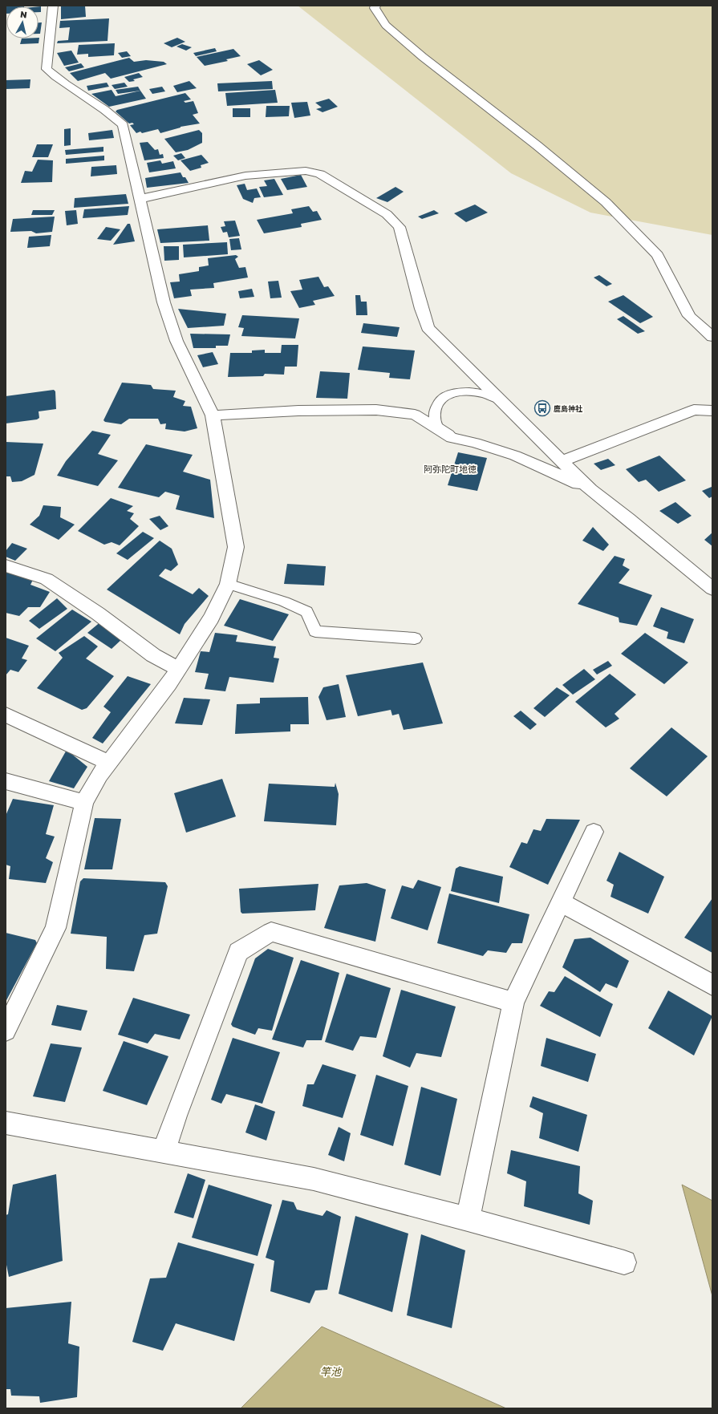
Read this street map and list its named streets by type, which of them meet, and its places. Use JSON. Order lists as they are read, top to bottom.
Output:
{
  "districts": ["阿弥陀町地徳"],
  "water": ["竿池"],
  "places": {
    "bus stop": ["鹿島神社"]
  },
  "north": "top"
}
